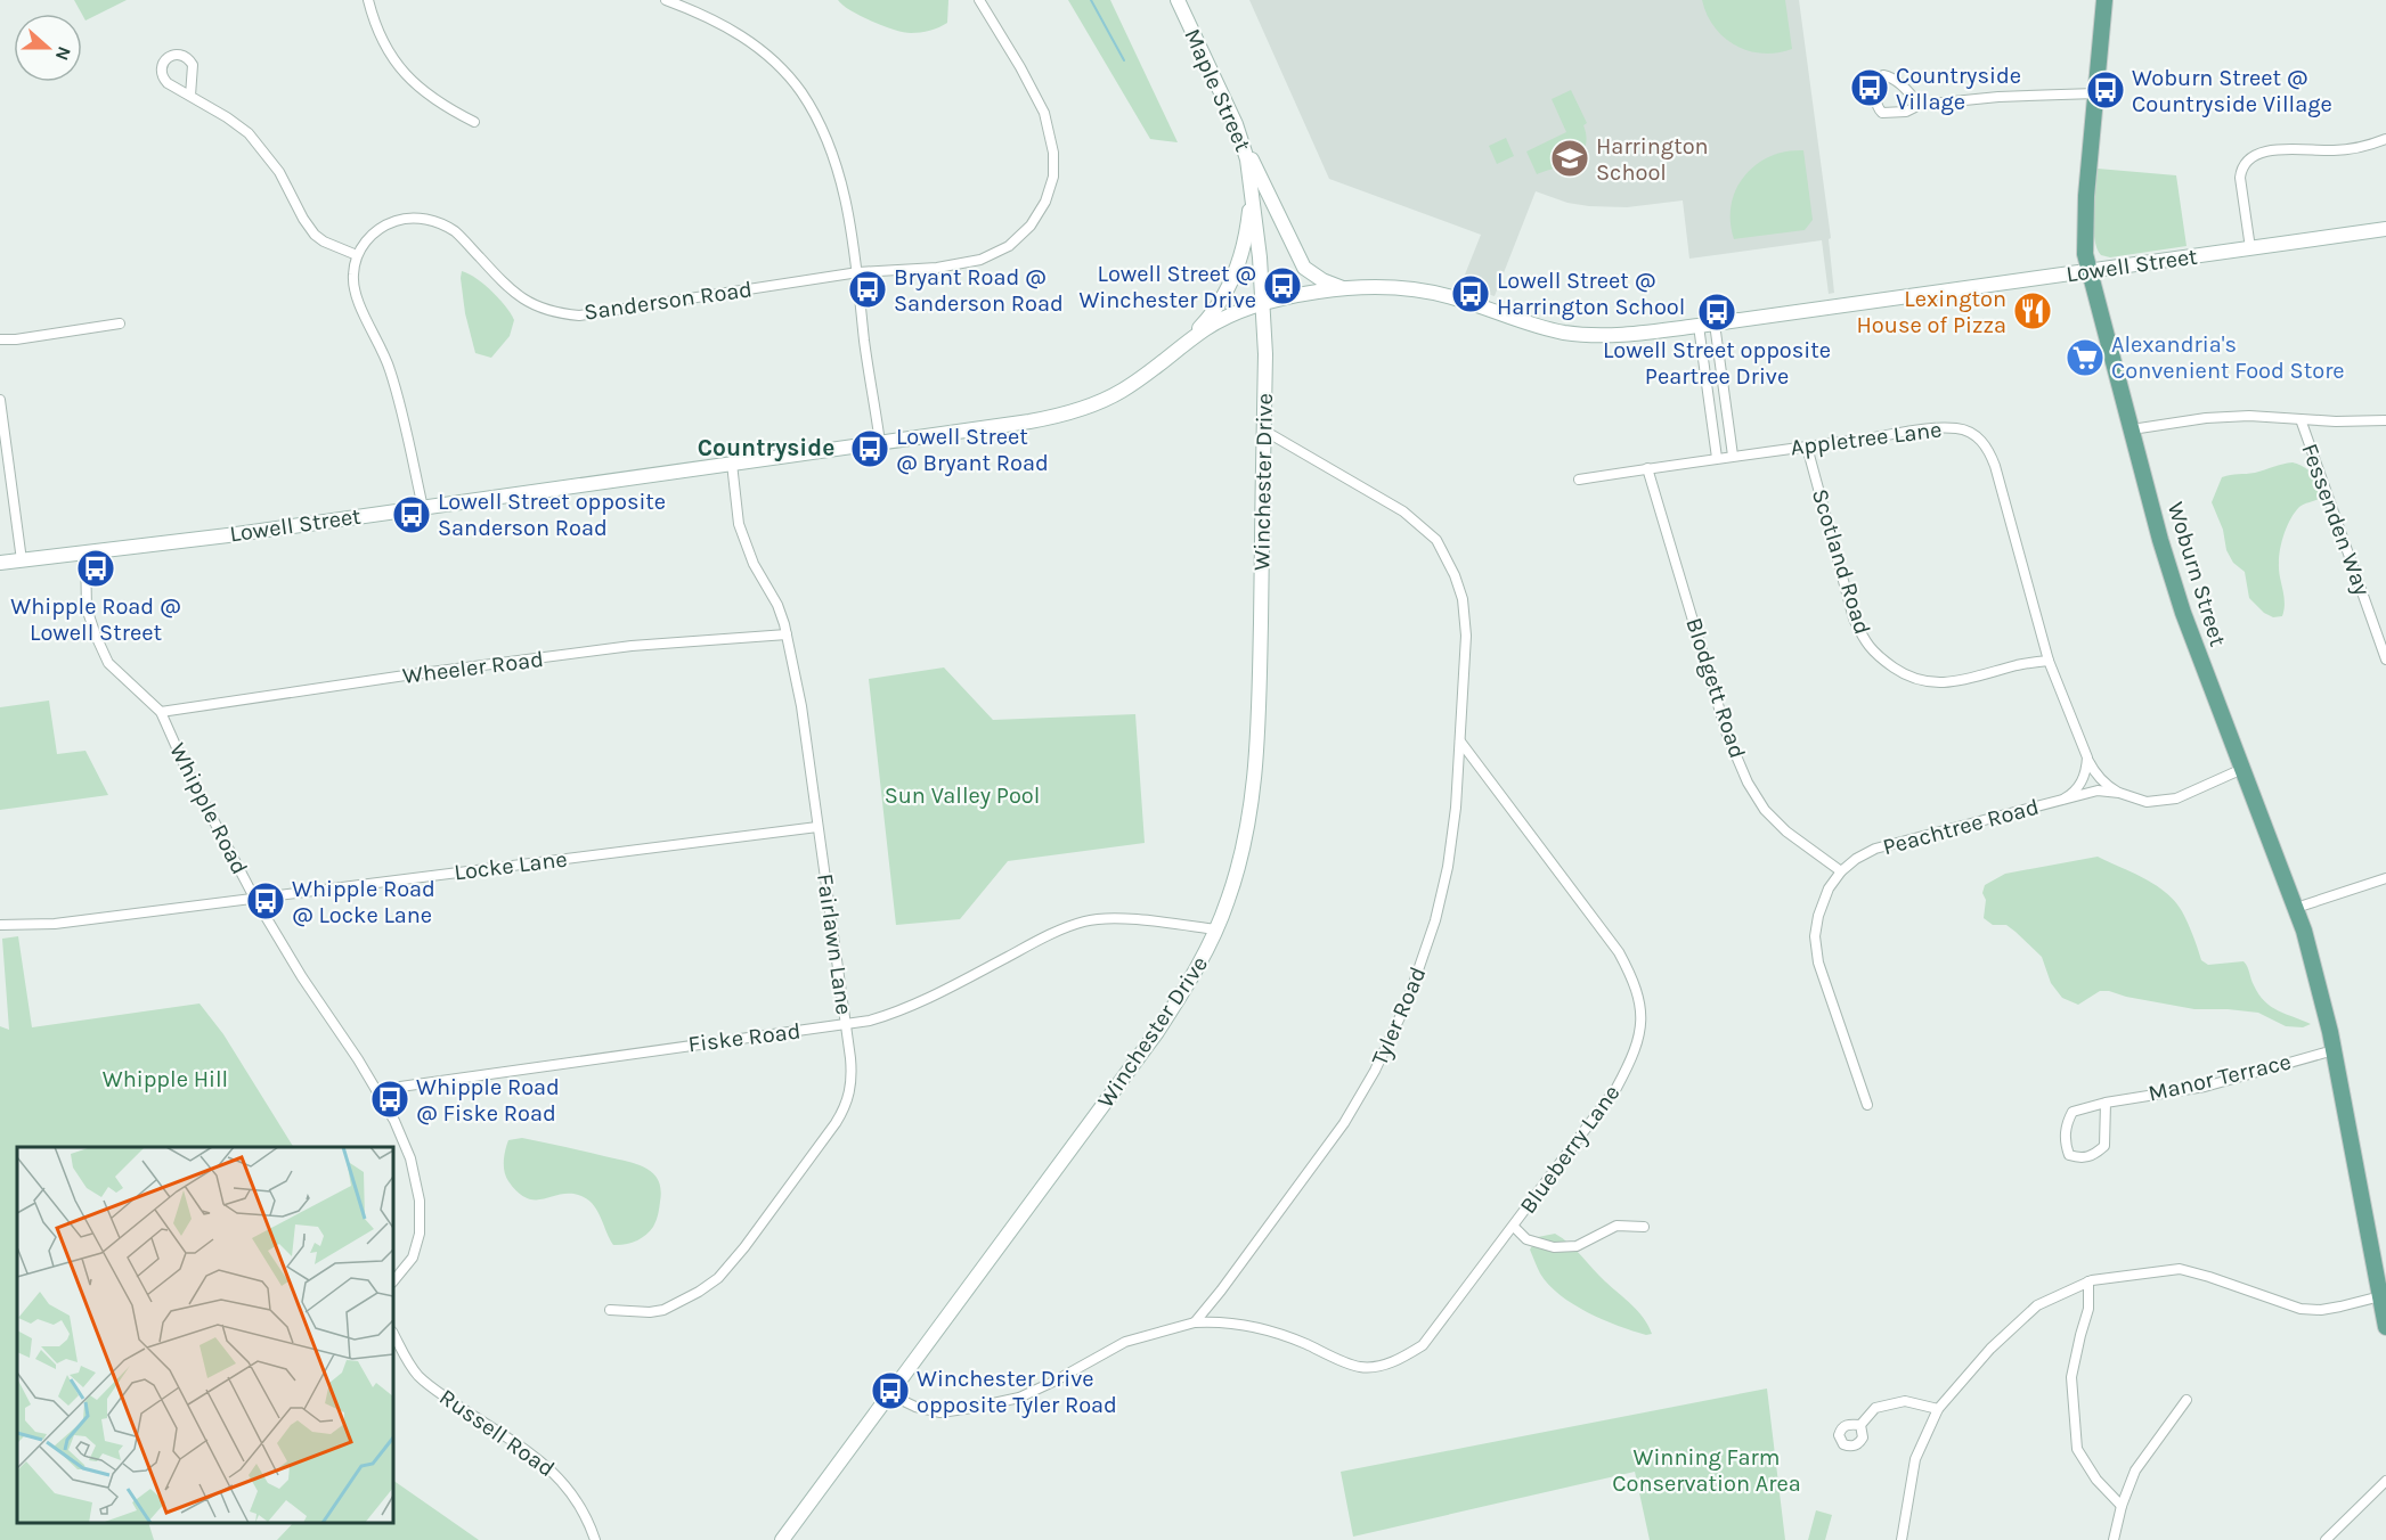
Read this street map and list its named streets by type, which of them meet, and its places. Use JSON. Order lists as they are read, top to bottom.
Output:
{
  "streets": {
    "main road": [
      "Maple Street",
      "Lowell Street",
      "Winchester Drive",
      "Woburn Street"
    ],
    "street": [
      "Sanderson Road",
      "Appletree Lane",
      "Fessenden Way",
      "Scotland Road",
      "Wheeler Road",
      "Blodgett Road",
      "Whipple Road",
      "Peachtree Road",
      "Locke Lane",
      "Fairlawn Lane",
      "Tyler Road",
      "Fiske Road",
      "Manor Terrace",
      "Blueberry Lane",
      "Russell Road"
    ]
  },
  "crossings": [
    ["Maple Street", "Lowell Street"],
    ["Maple Street", "Winchester Drive"],
    ["Lowell Street", "Winchester Drive"],
    ["Lowell Street", "Woburn Street"],
    ["Lowell Street", "Whipple Road"],
    ["Lowell Street", "Fairlawn Lane"],
    ["Appletree Lane", "Scotland Road"],
    ["Appletree Lane", "Blodgett Road"],
    ["Appletree Lane", "Peachtree Road"],
    ["Winchester Drive", "Tyler Road"],
    ["Winchester Drive", "Fiske Road"],
    ["Woburn Street", "Peachtree Road"],
    ["Woburn Street", "Manor Terrace"],
    ["Wheeler Road", "Whipple Road"],
    ["Wheeler Road", "Fairlawn Lane"],
    ["Blodgett Road", "Peachtree Road"],
    ["Whipple Road", "Locke Lane"],
    ["Whipple Road", "Fiske Road"],
    ["Locke Lane", "Fairlawn Lane"],
    ["Fairlawn Lane", "Fiske Road"],
    ["Tyler Road", "Blueberry Lane"]
  ],
  "districts": ["Countryside"],
  "parks": ["Sun Valley Pool", "Whipple Hill", "Winning Farm Conservation Area"],
  "places": {
    "bus stop": [
      "Countryside Village",
      "Woburn Street @ Countryside Village",
      "Lowell Street @ Winchester Drive",
      "Bryant Road @ Sanderson Road",
      "Lowell Street @ Harrington School",
      "Lowell Street opposite Peartree Drive",
      "Lowell Street @ Bryant Road",
      "Lowell Street opposite Sanderson Road",
      "Whipple Road @ Lowell Street",
      "Whipple Road @ Locke Lane",
      "Whipple Road @ Fiske Road",
      "Winchester Drive opposite Tyler Road"
    ],
    "school or university": ["Harrington School"],
    "restaurant": ["Lexington House of Pizza"],
    "supermarket": ["Alexandria's Convenient Food Store"]
  },
  "north": "right"
}
